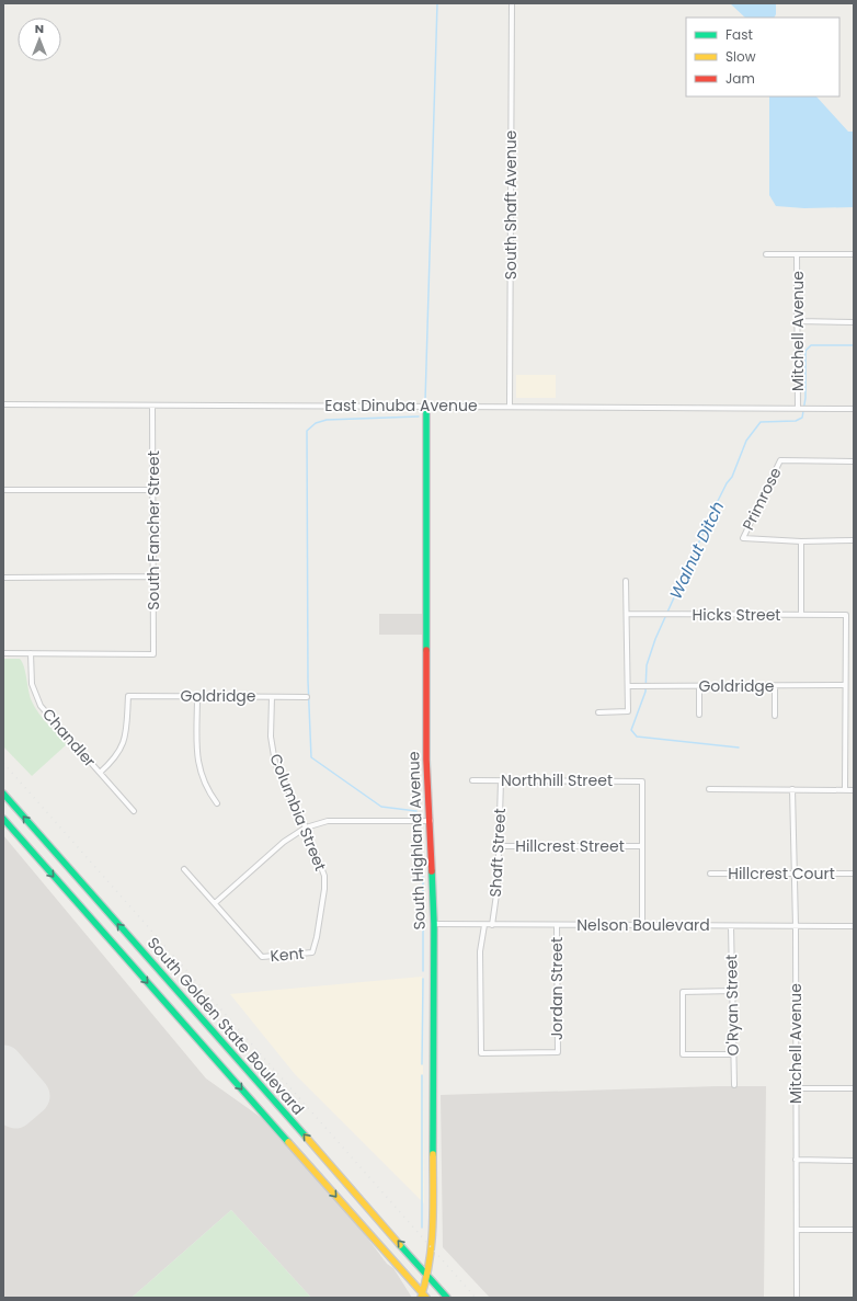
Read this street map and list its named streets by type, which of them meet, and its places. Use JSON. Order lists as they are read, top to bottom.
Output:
{
  "streets": {
    "main road": ["South Highland Avenue", "South Golden State Boulevard"],
    "street": [
      "South Shaft Avenue",
      "Mitchell Avenue",
      "East Dinuba Avenue",
      "Primrose",
      "South Fancher Street",
      "Hicks Street",
      "Goldridge",
      "Chandler",
      "Northhill Street",
      "Columbia Street",
      "Hillcrest Street",
      "Shaft Street",
      "Hillcrest Court",
      "Nelson Boulevard",
      "Kent",
      "Jordan Street",
      "O'Ryan Street"
    ]
  },
  "crossings": [
    ["South Shaft Avenue", "East Dinuba Avenue"],
    ["Mitchell Avenue", "East Dinuba Avenue"],
    ["Mitchell Avenue", "Hillcrest Court"],
    ["Mitchell Avenue", "Nelson Boulevard"],
    ["East Dinuba Avenue", "South Fancher Street"],
    ["East Dinuba Avenue", "South Highland Avenue"],
    ["South Fancher Street", "Chandler"],
    ["Goldridge", "Chandler"],
    ["Goldridge", "Columbia Street"],
    ["Northhill Street", "Hillcrest Street"],
    ["Northhill Street", "Shaft Street"],
    ["Columbia Street", "Kent"],
    ["South Highland Avenue", "Nelson Boulevard"],
    ["South Highland Avenue", "South Golden State Boulevard"],
    ["Hillcrest Street", "Shaft Street"],
    ["Shaft Street", "Nelson Boulevard"],
    ["Nelson Boulevard", "Jordan Street"],
    ["Nelson Boulevard", "O'Ryan Street"]
  ],
  "water": ["Walnut Ditch"],
  "legend": ["Fast", "Slow", "Jam"],
  "north": "top"
}
